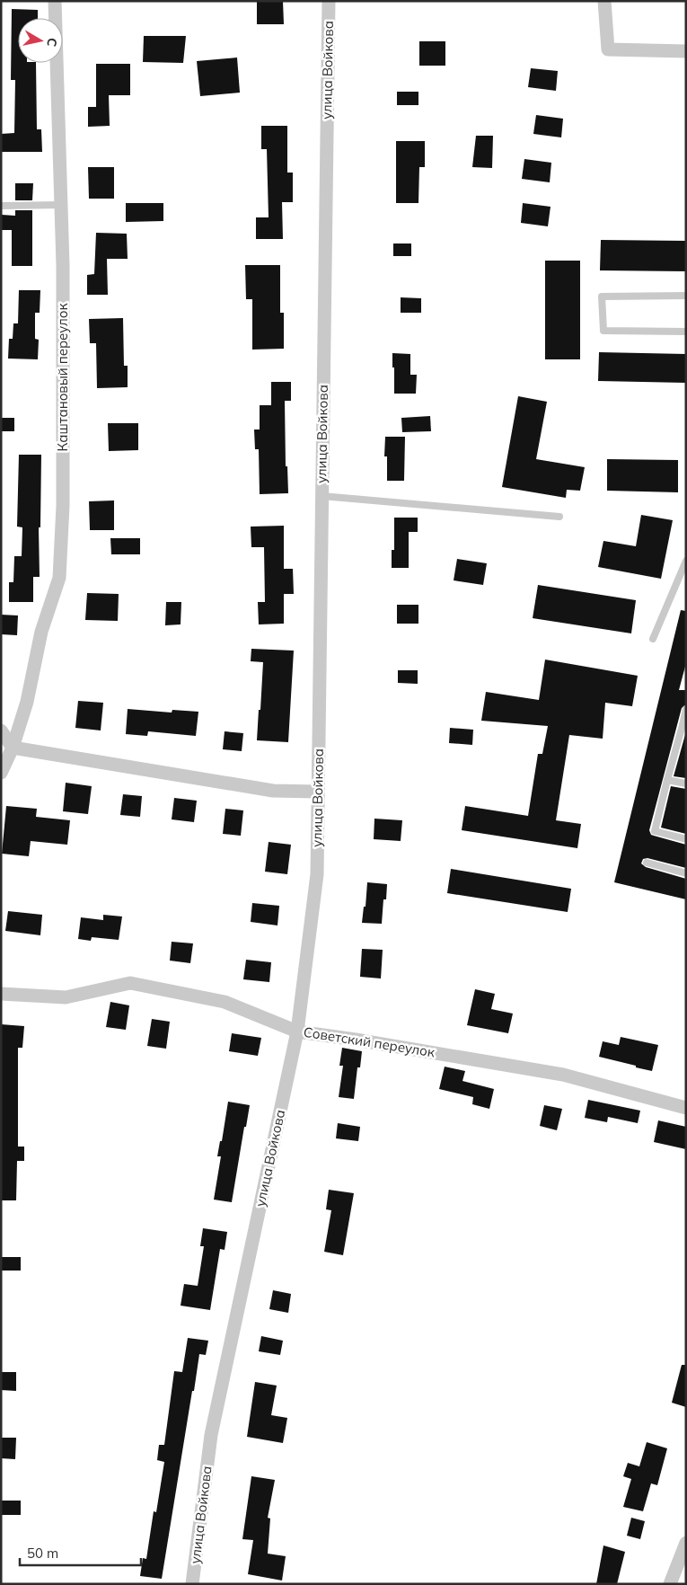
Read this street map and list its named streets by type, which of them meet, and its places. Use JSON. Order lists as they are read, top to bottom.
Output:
{
  "streets": {
    "street": ["улица Войкова", "Каштановый переулок", "Советский переулок"]
  },
  "crossings": [
    ["улица Войкова", "Советский переулок"]
  ],
  "scale_bar": "50 m",
  "north": "right"
}
